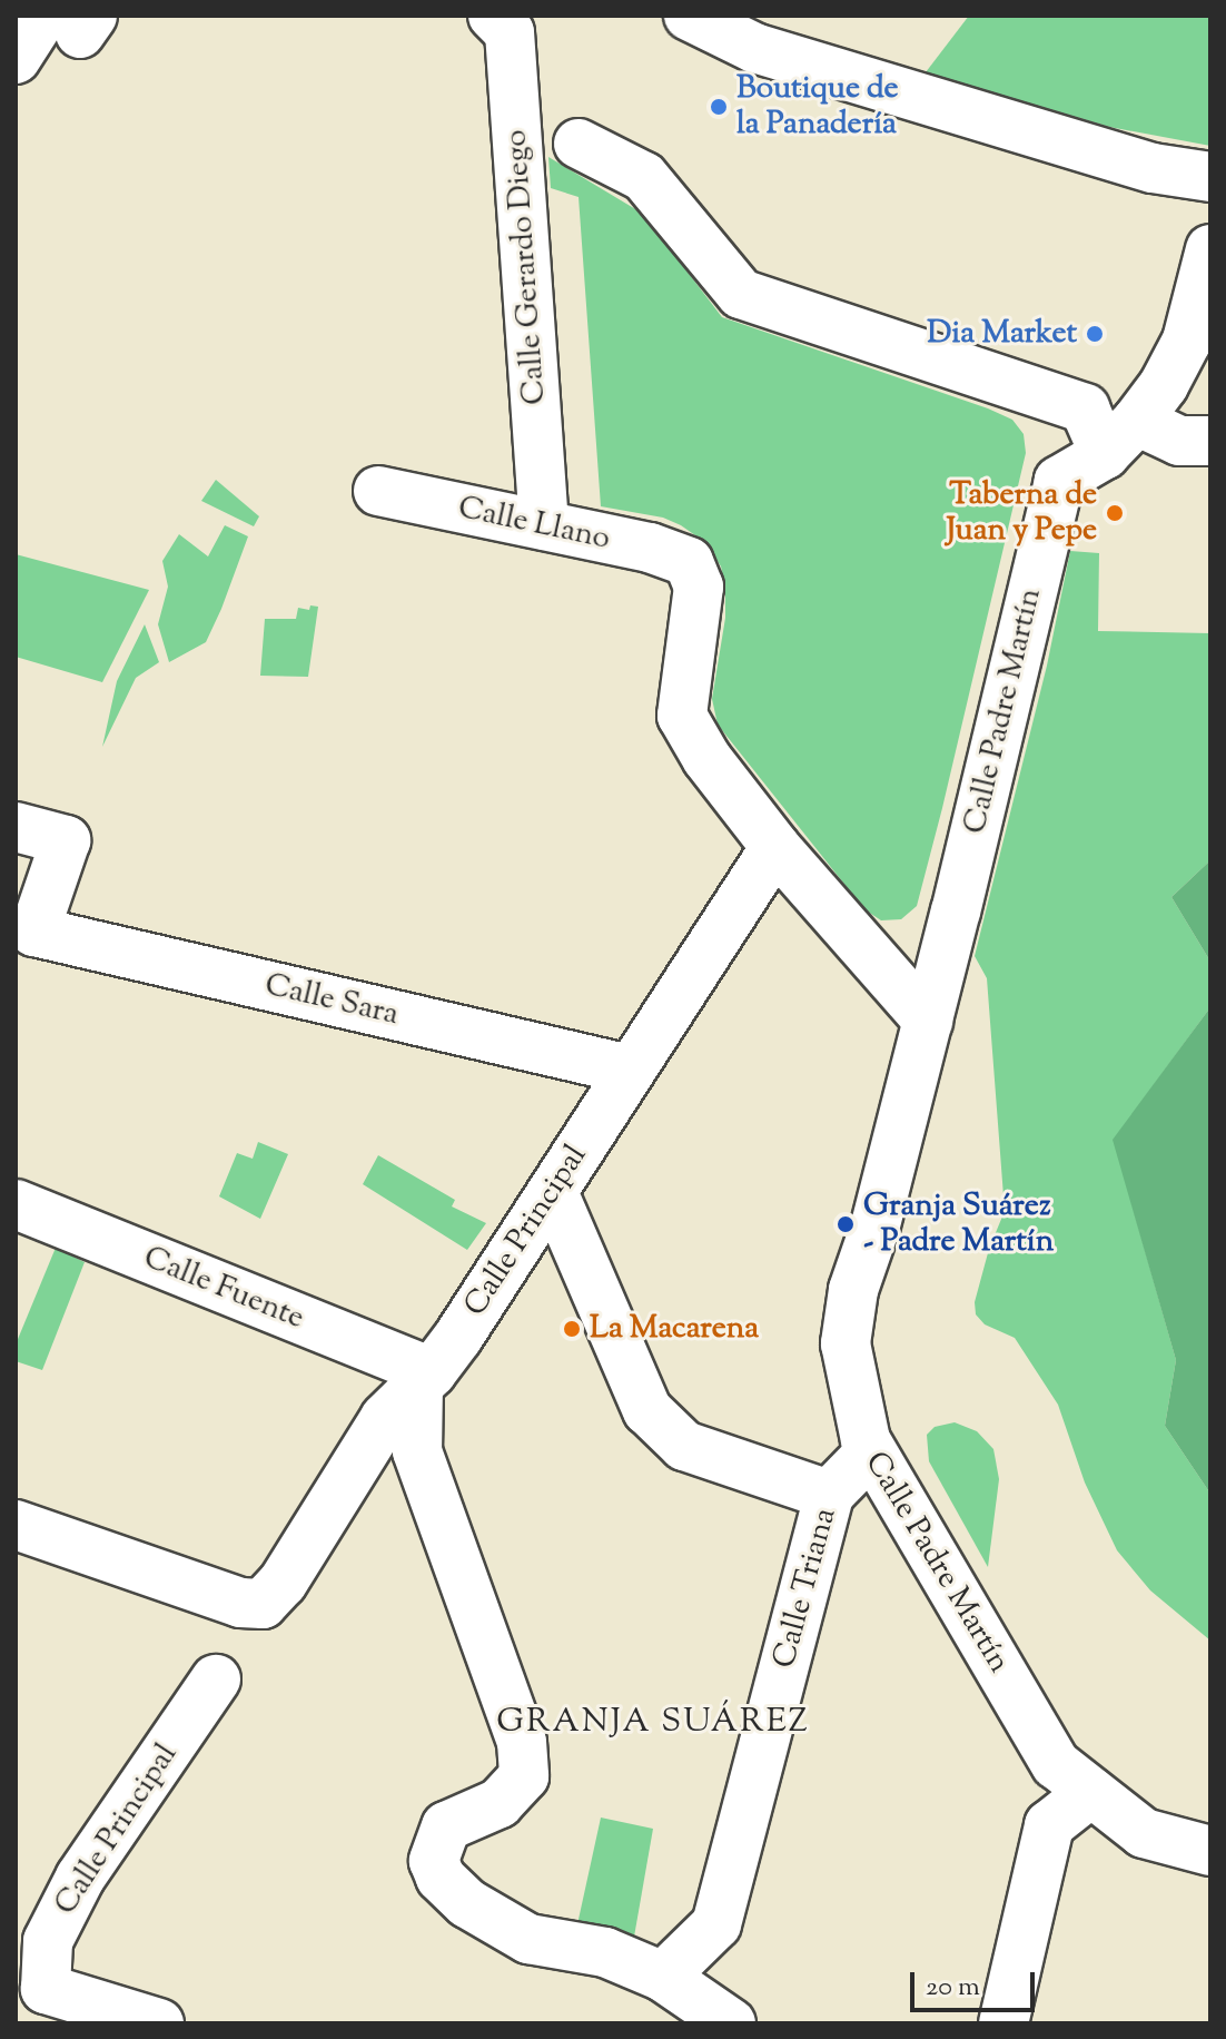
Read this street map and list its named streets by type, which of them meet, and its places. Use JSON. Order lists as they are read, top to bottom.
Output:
{
  "streets": {
    "street": [
      "Calle Gerardo Diego",
      "Calle Llano",
      "Calle Padre Martín",
      "Calle Sara",
      "Calle Principal",
      "Calle Fuente",
      "Calle Triana"
    ]
  },
  "crossings": [
    ["Calle Gerardo Diego", "Calle Llano"],
    ["Calle Llano", "Calle Principal"],
    ["Calle Padre Martín", "Calle Triana"],
    ["Calle Sara", "Calle Principal"],
    ["Calle Principal", "Calle Fuente"]
  ],
  "districts": ["GRANJA SUÁREZ"],
  "places": [
    "Boutique de la Panadería",
    "Dia Market",
    "Taberna de Juan y Pepe",
    "Granja Suárez - Padre Martín",
    "La Macarena"
  ],
  "scale_bar": "20 m"
}
